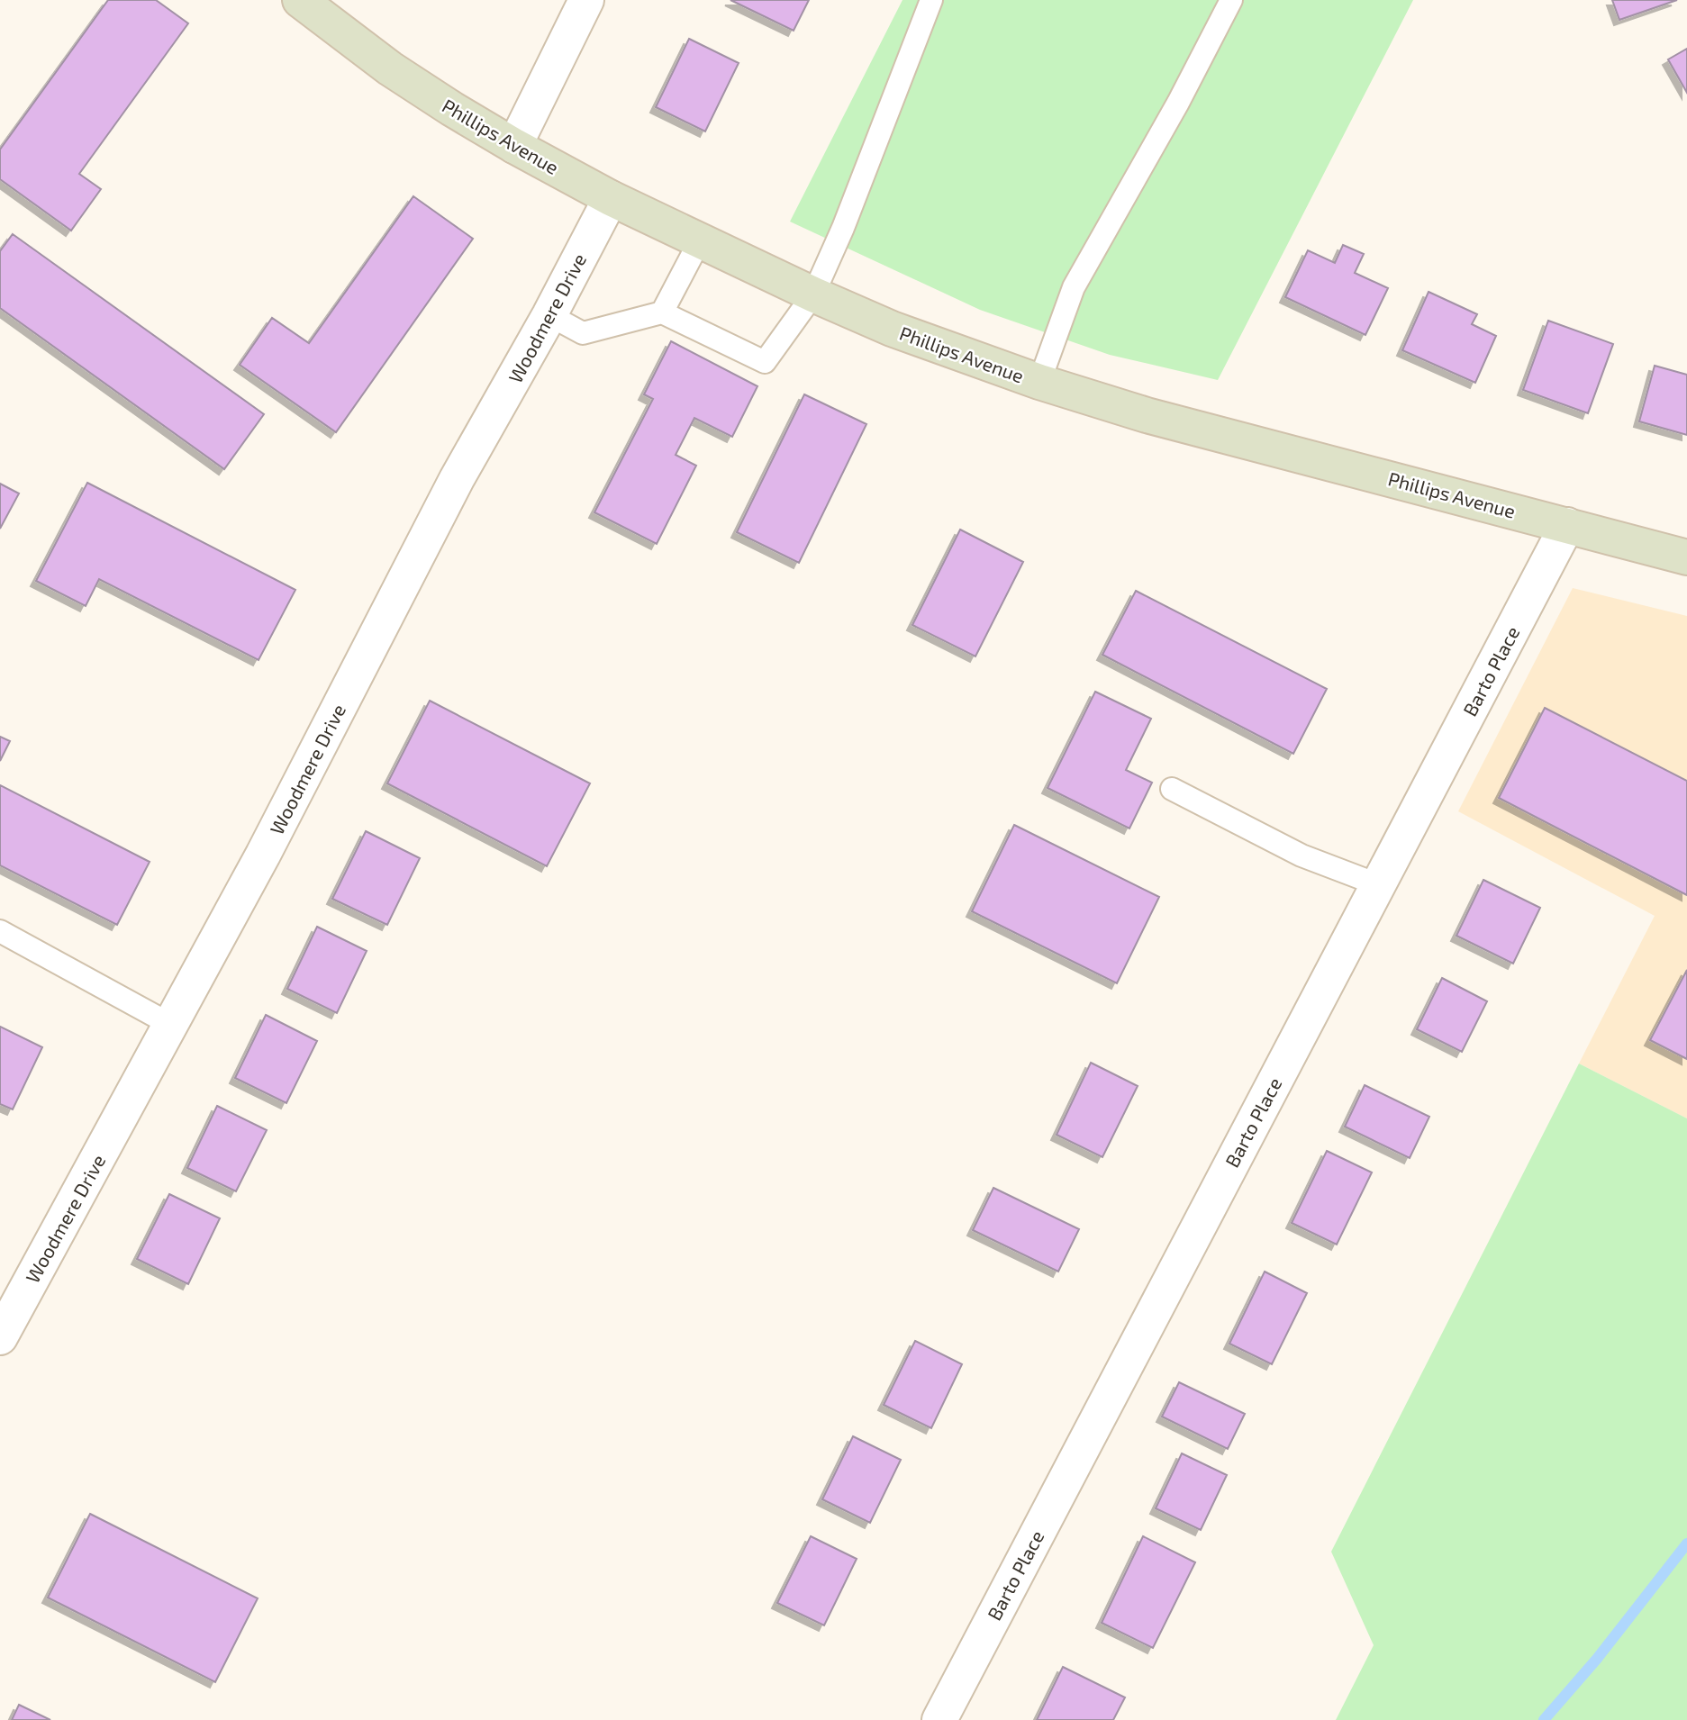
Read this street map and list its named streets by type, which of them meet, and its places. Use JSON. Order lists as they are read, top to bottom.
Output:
{
  "streets": {
    "street": ["Phillips Avenue", "Woodmere Drive", "Barto Place"]
  },
  "crossings": [
    ["Phillips Avenue", "Woodmere Drive"],
    ["Phillips Avenue", "Barto Place"]
  ]
}
